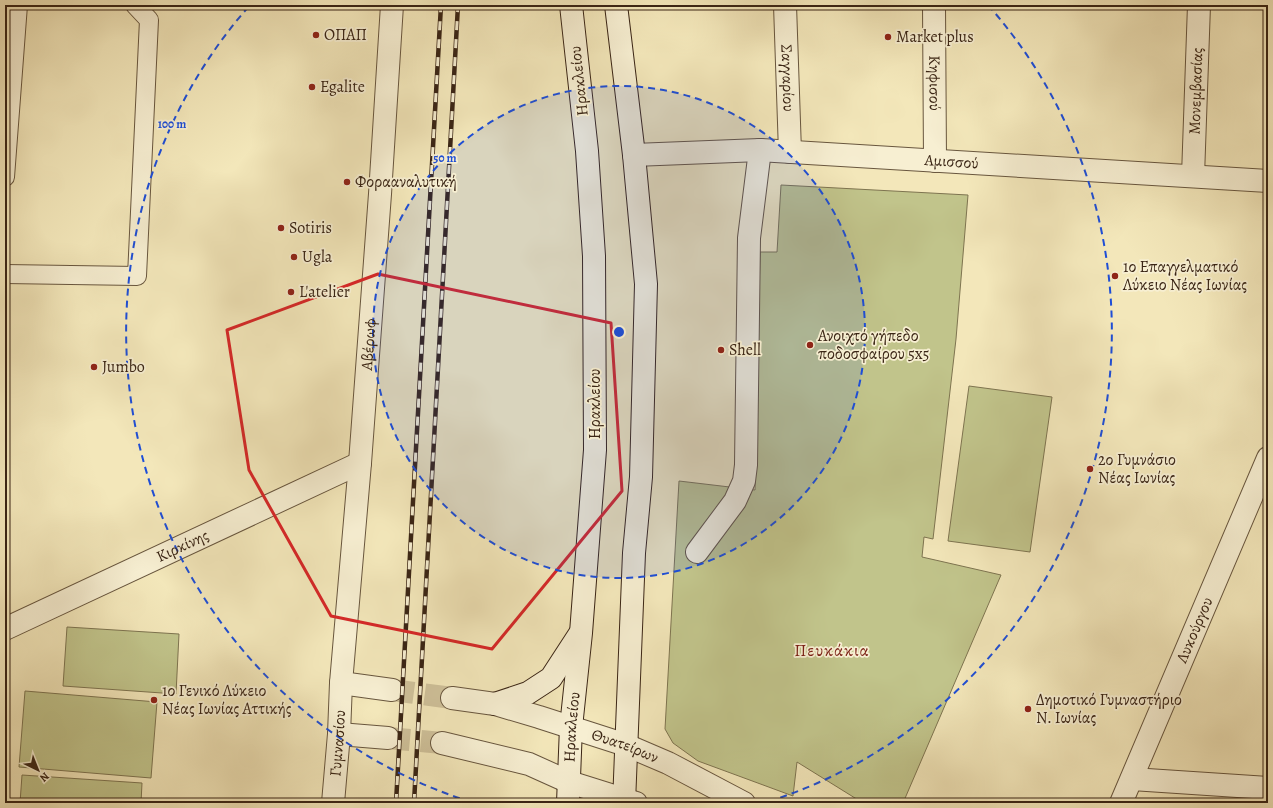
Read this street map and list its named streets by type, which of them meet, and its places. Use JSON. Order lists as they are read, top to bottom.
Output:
{
  "streets": {
    "street": [
      "Σαγγαρίου",
      "Ηρακλείου",
      "Κηφισού",
      "Μονεμβασίας",
      "Αμισσού",
      "Αβέρωφ",
      "Κιρκίνης",
      "Λυκούργου",
      "Γυμνασίου",
      "Θυατείρων"
    ]
  },
  "crossings": [
    ["Σαγγαρίου", "Αμισσού"],
    ["Ηρακλείου", "Θυατείρων"],
    ["Κηφισού", "Αμισσού"],
    ["Μονεμβασίας", "Αμισσού"],
    ["Αβέρωφ", "Κιρκίνης"],
    ["Αβέρωφ", "Γυμνασίου"]
  ],
  "districts": ["Πευκάκια"],
  "places": [
    "ΟΠΑΠ",
    "Market plus",
    "Egalite",
    "Φορααναλυτική",
    "Sotiris",
    "Ugla",
    "1ο Επαγγελματικό Λύκειο Νέας Ιωνίας",
    "L'atelier",
    "Ανοιχτό γήπεδο ποδοσφαίρου 5x5",
    "Shell",
    "Jumbo",
    "2ο Γυμνάσιο Νέας Ιωνίας",
    "1ο Γενικό Λύκειο Νέας Ιωνίας Αττικής",
    "Δημοτικό Γυμναστήριο Ν. Ιωνίας"
  ],
  "north": "bottom right",
  "rings": ["100 m", "50 m"]
}
